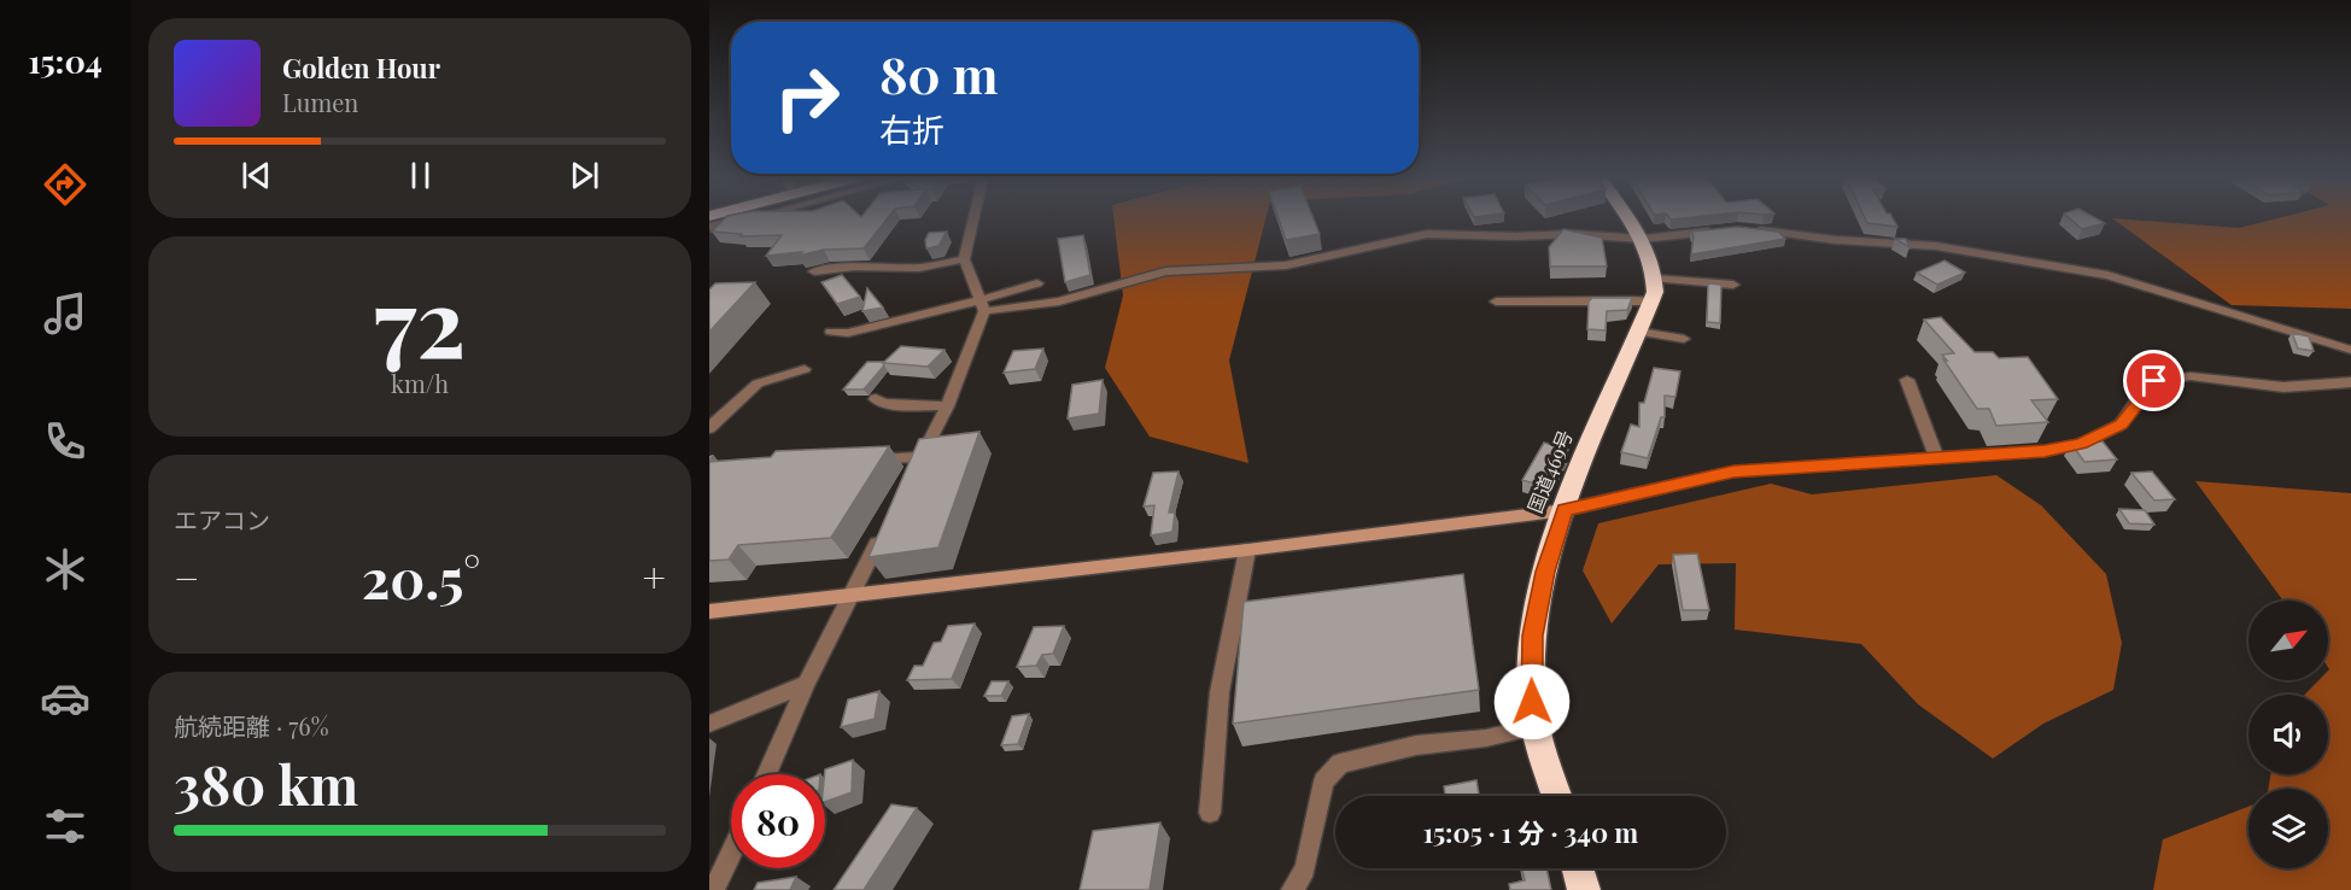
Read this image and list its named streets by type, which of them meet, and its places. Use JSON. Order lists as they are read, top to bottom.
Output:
{
  "streets": {
    "highway": ["国道469号"]
  },
  "north": "top right",
  "page": {
    "tabs": "15:04",
    "turn": ["80 m", "右折"],
    "song": ["Golden Hour", "Lumen"],
    "tile": [
      ["72", "km/h"],
      "エアコン",
      ["航続距離 · 76%", "380 km"]
    ],
    "heat": ["−", "20.5°", "+"],
    "limit": "80",
    "trip": "15:05 · 1 分 · 340 m"
  }
}
